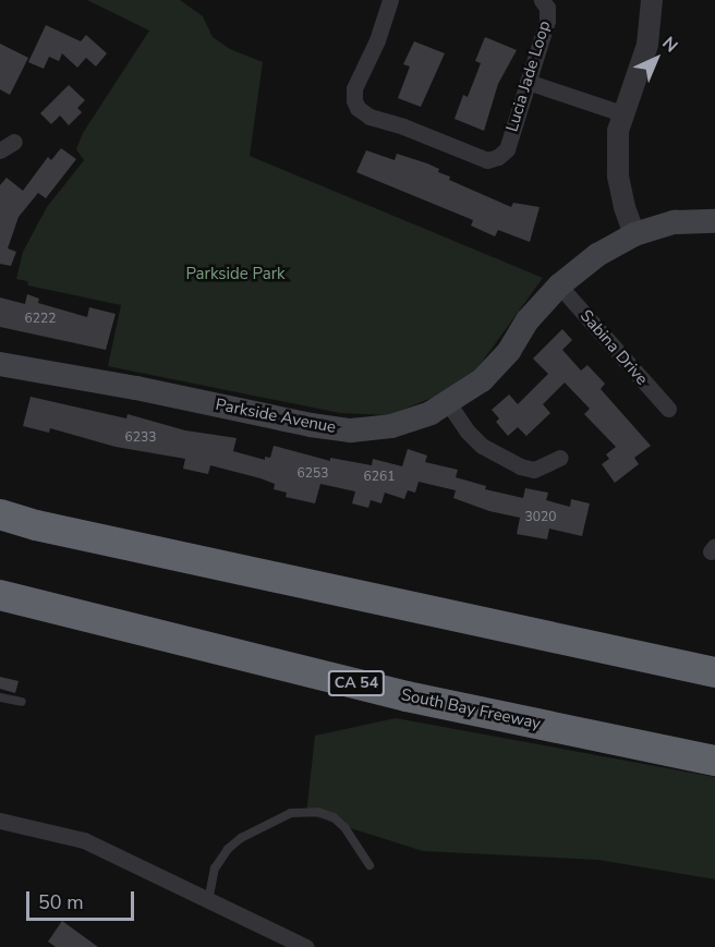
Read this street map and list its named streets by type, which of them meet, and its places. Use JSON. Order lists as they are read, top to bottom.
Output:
{
  "streets": {
    "highway": ["CA 54", "South Bay Freeway"],
    "main road": ["Parkside Avenue"],
    "street": ["Lucia Jade Loop", "Sabina Drive"]
  },
  "crossings": [
    ["Sabina Drive", "Parkside Avenue"]
  ],
  "parks": ["Parkside Park"],
  "house_numbers": [
    "6222",
    "6233",
    "6253",
    "6261",
    "3020"
  ],
  "scale_bar": "50 m",
  "north": "top right"
}
